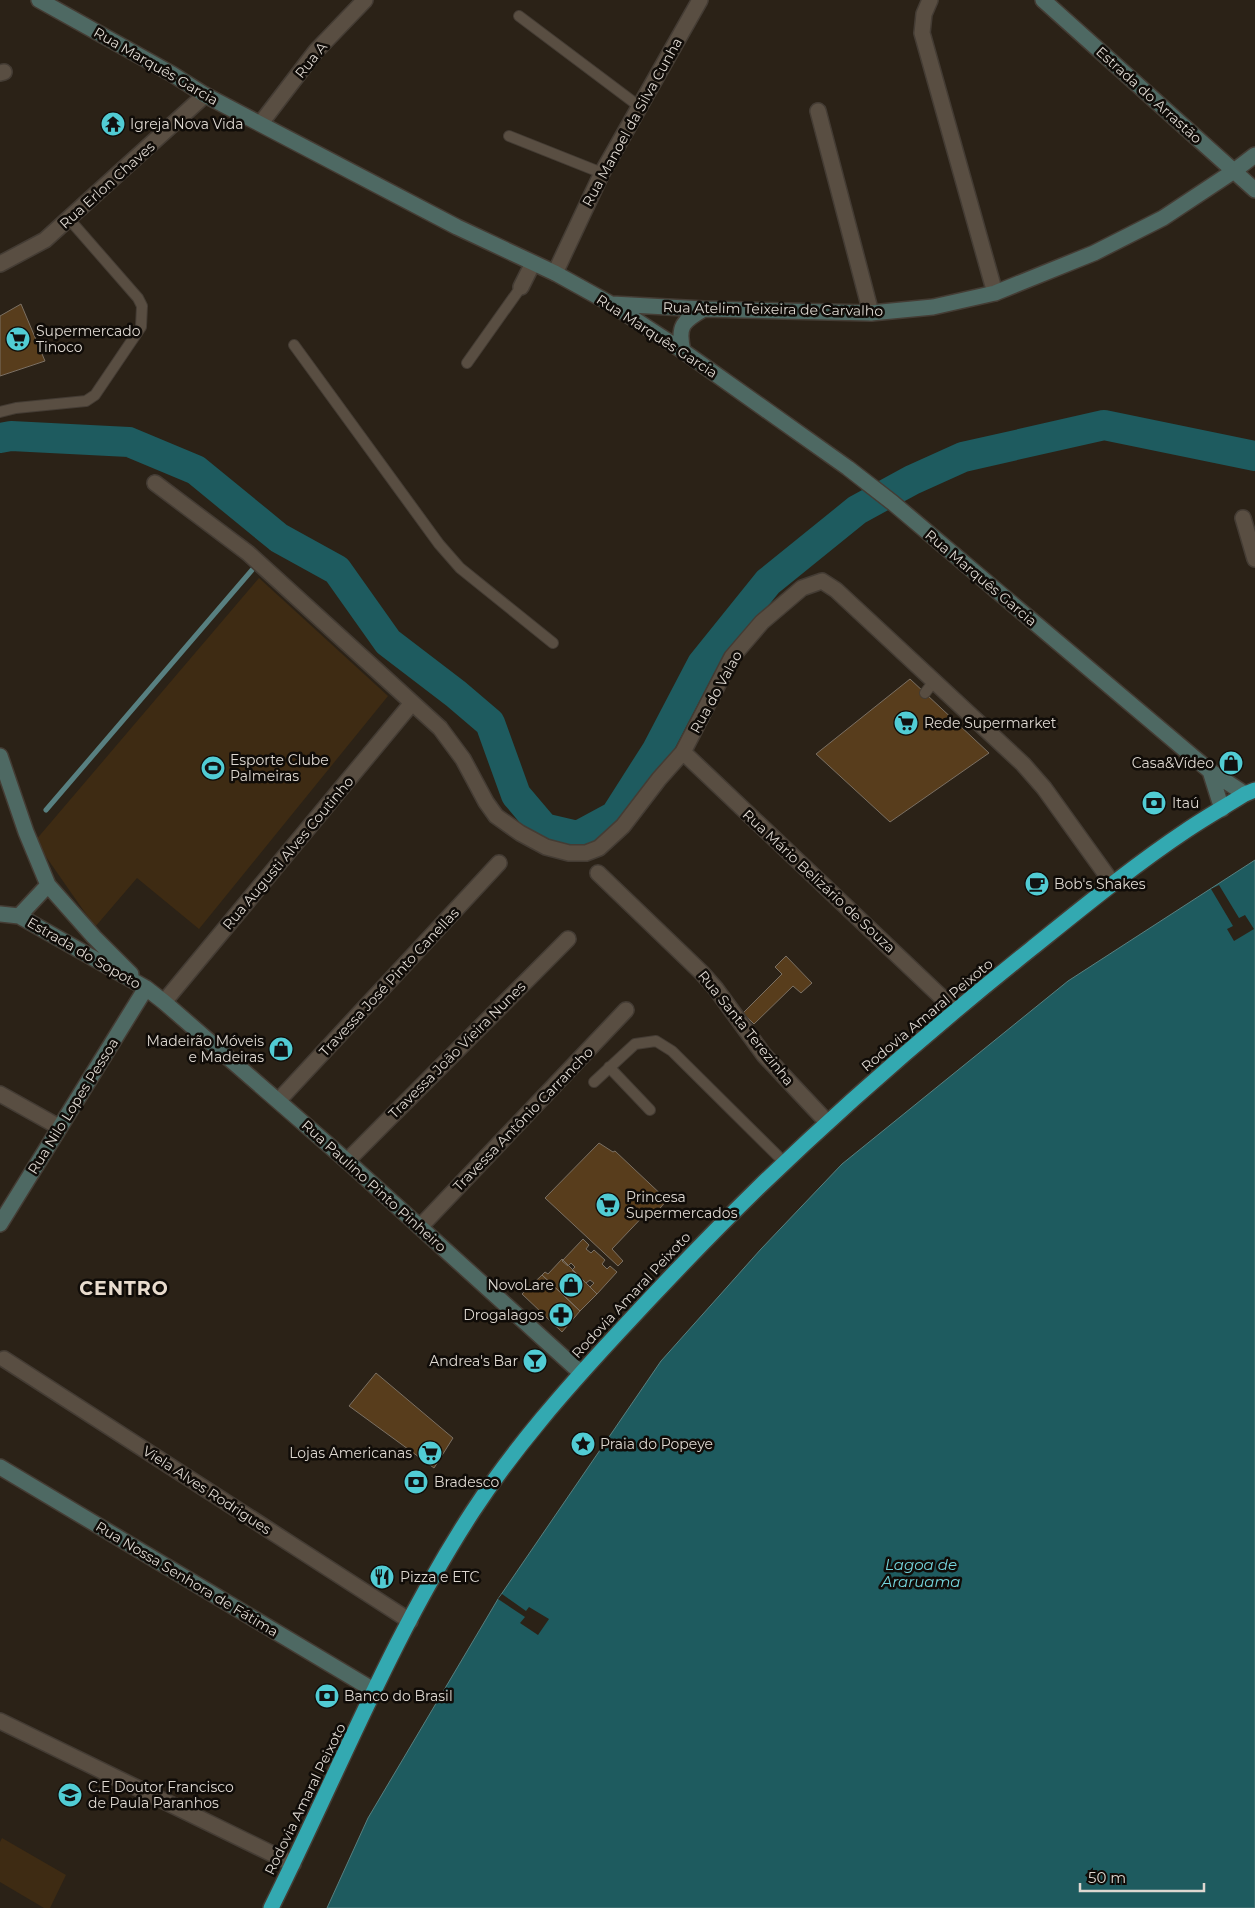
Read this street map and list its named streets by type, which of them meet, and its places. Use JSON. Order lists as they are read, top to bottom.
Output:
{
  "streets": {
    "highway": ["Rodovia Amaral Peixoto"],
    "street": [
      "Rua A",
      "Rua Marquês Garcia",
      "Estrada do Arrastão",
      "Rua Manoel da Silva Cunha",
      "Rua Erlon Chaves",
      "Rua Atelim Teixeira de Carvalho",
      "Rua do Valao",
      "Rua Augusti Alves Coutinho",
      "Rua Mário Belizário de Souza",
      "Estrada do Sopoto",
      "Travessa José Pinto Canellas",
      "Rua Santa Terezinha",
      "Travessa João Vieira Nunes",
      "Rua Nilo Lopes Pessoa",
      "Travessa Antônio Carrancho",
      "Rua Paulino Pinto Pinheiro",
      "Viela Alves Rodrigues",
      "Rua Nossa Senhora de Fátima"
    ]
  },
  "crossings": [
    ["Rua A", "Rua Marquês Garcia"],
    ["Rua Marquês Garcia", "Rua Manoel da Silva Cunha"],
    ["Rua Marquês Garcia", "Rua Erlon Chaves"],
    ["Rua Marquês Garcia", "Rua Atelim Teixeira de Carvalho"],
    ["Rua Marquês Garcia", "Rodovia Amaral Peixoto"],
    ["Estrada do Arrastão", "Rua Atelim Teixeira de Carvalho"],
    ["Rua do Valao", "Rua Augusti Alves Coutinho"],
    ["Rua do Valao", "Rua Mário Belizário de Souza"],
    ["Rua Augusti Alves Coutinho", "Estrada do Sopoto"],
    ["Rua Augusti Alves Coutinho", "Rua Paulino Pinto Pinheiro"],
    ["Rua Mário Belizário de Souza", "Rodovia Amaral Peixoto"],
    ["Estrada do Sopoto", "Rua Nilo Lopes Pessoa"],
    ["Estrada do Sopoto", "Rua Paulino Pinto Pinheiro"],
    ["Travessa José Pinto Canellas", "Rua Paulino Pinto Pinheiro"],
    ["Rodovia Amaral Peixoto", "Rua Santa Terezinha"],
    ["Rodovia Amaral Peixoto", "Rua Paulino Pinto Pinheiro"],
    ["Rodovia Amaral Peixoto", "Viela Alves Rodrigues"],
    ["Rodovia Amaral Peixoto", "Rua Nossa Senhora de Fátima"],
    ["Travessa João Vieira Nunes", "Rua Paulino Pinto Pinheiro"],
    ["Travessa Antônio Carrancho", "Rua Paulino Pinto Pinheiro"]
  ],
  "districts": ["CENTRO"],
  "water": ["Lagoa de Araruama"],
  "places": {
    "temple": ["Igreja Nova Vida"],
    "supermarket": [
      "Supermercado Tinoco",
      "Rede Supermarket",
      "Princesa Supermercados",
      "Lojas Americanas"
    ],
    "shop": ["Casa&Vídeo", "Madeirão Móveis e Madeiras", "NovoLare"],
    "sports": ["Esporte Clube Palmeiras"],
    "bank": ["Itaú", "Bradesco", "Banco do Brasil"],
    "cafe": ["Bob's Shakes"],
    "pharmacy": ["Drogalagos"],
    "bar": ["Andrea's Bar"],
    "place": ["Praia do Popeye"],
    "restaurant": ["Pizza e ETC"],
    "school or university": ["C.E Doutor Francisco de Paula Paranhos"]
  },
  "scale_bar": "50 m"
}
